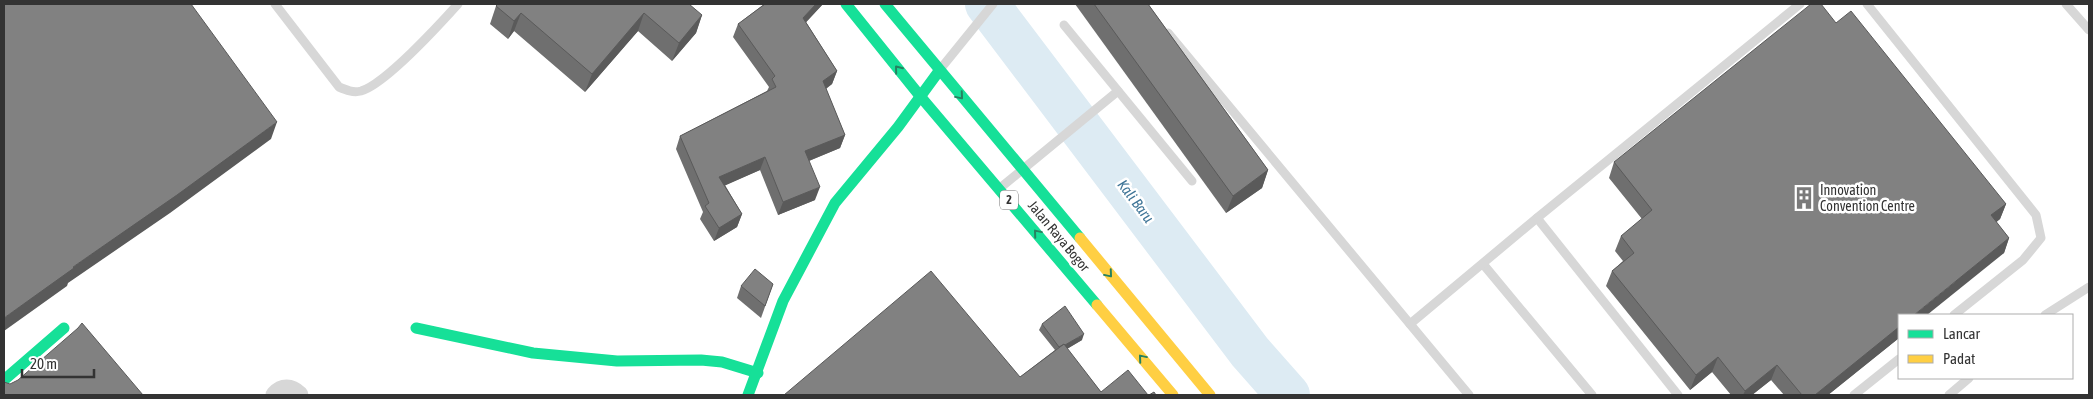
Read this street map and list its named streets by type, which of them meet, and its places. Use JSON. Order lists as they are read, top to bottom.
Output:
{
  "streets": {
    "main road": ["2", "Jalan Raya Bogor"]
  },
  "water": ["Kali Baru"],
  "places": {
    "building": ["Innovation Convention Centre"]
  },
  "legend": ["Lancar", "Padat"],
  "scale_bar": "20 m"
}
